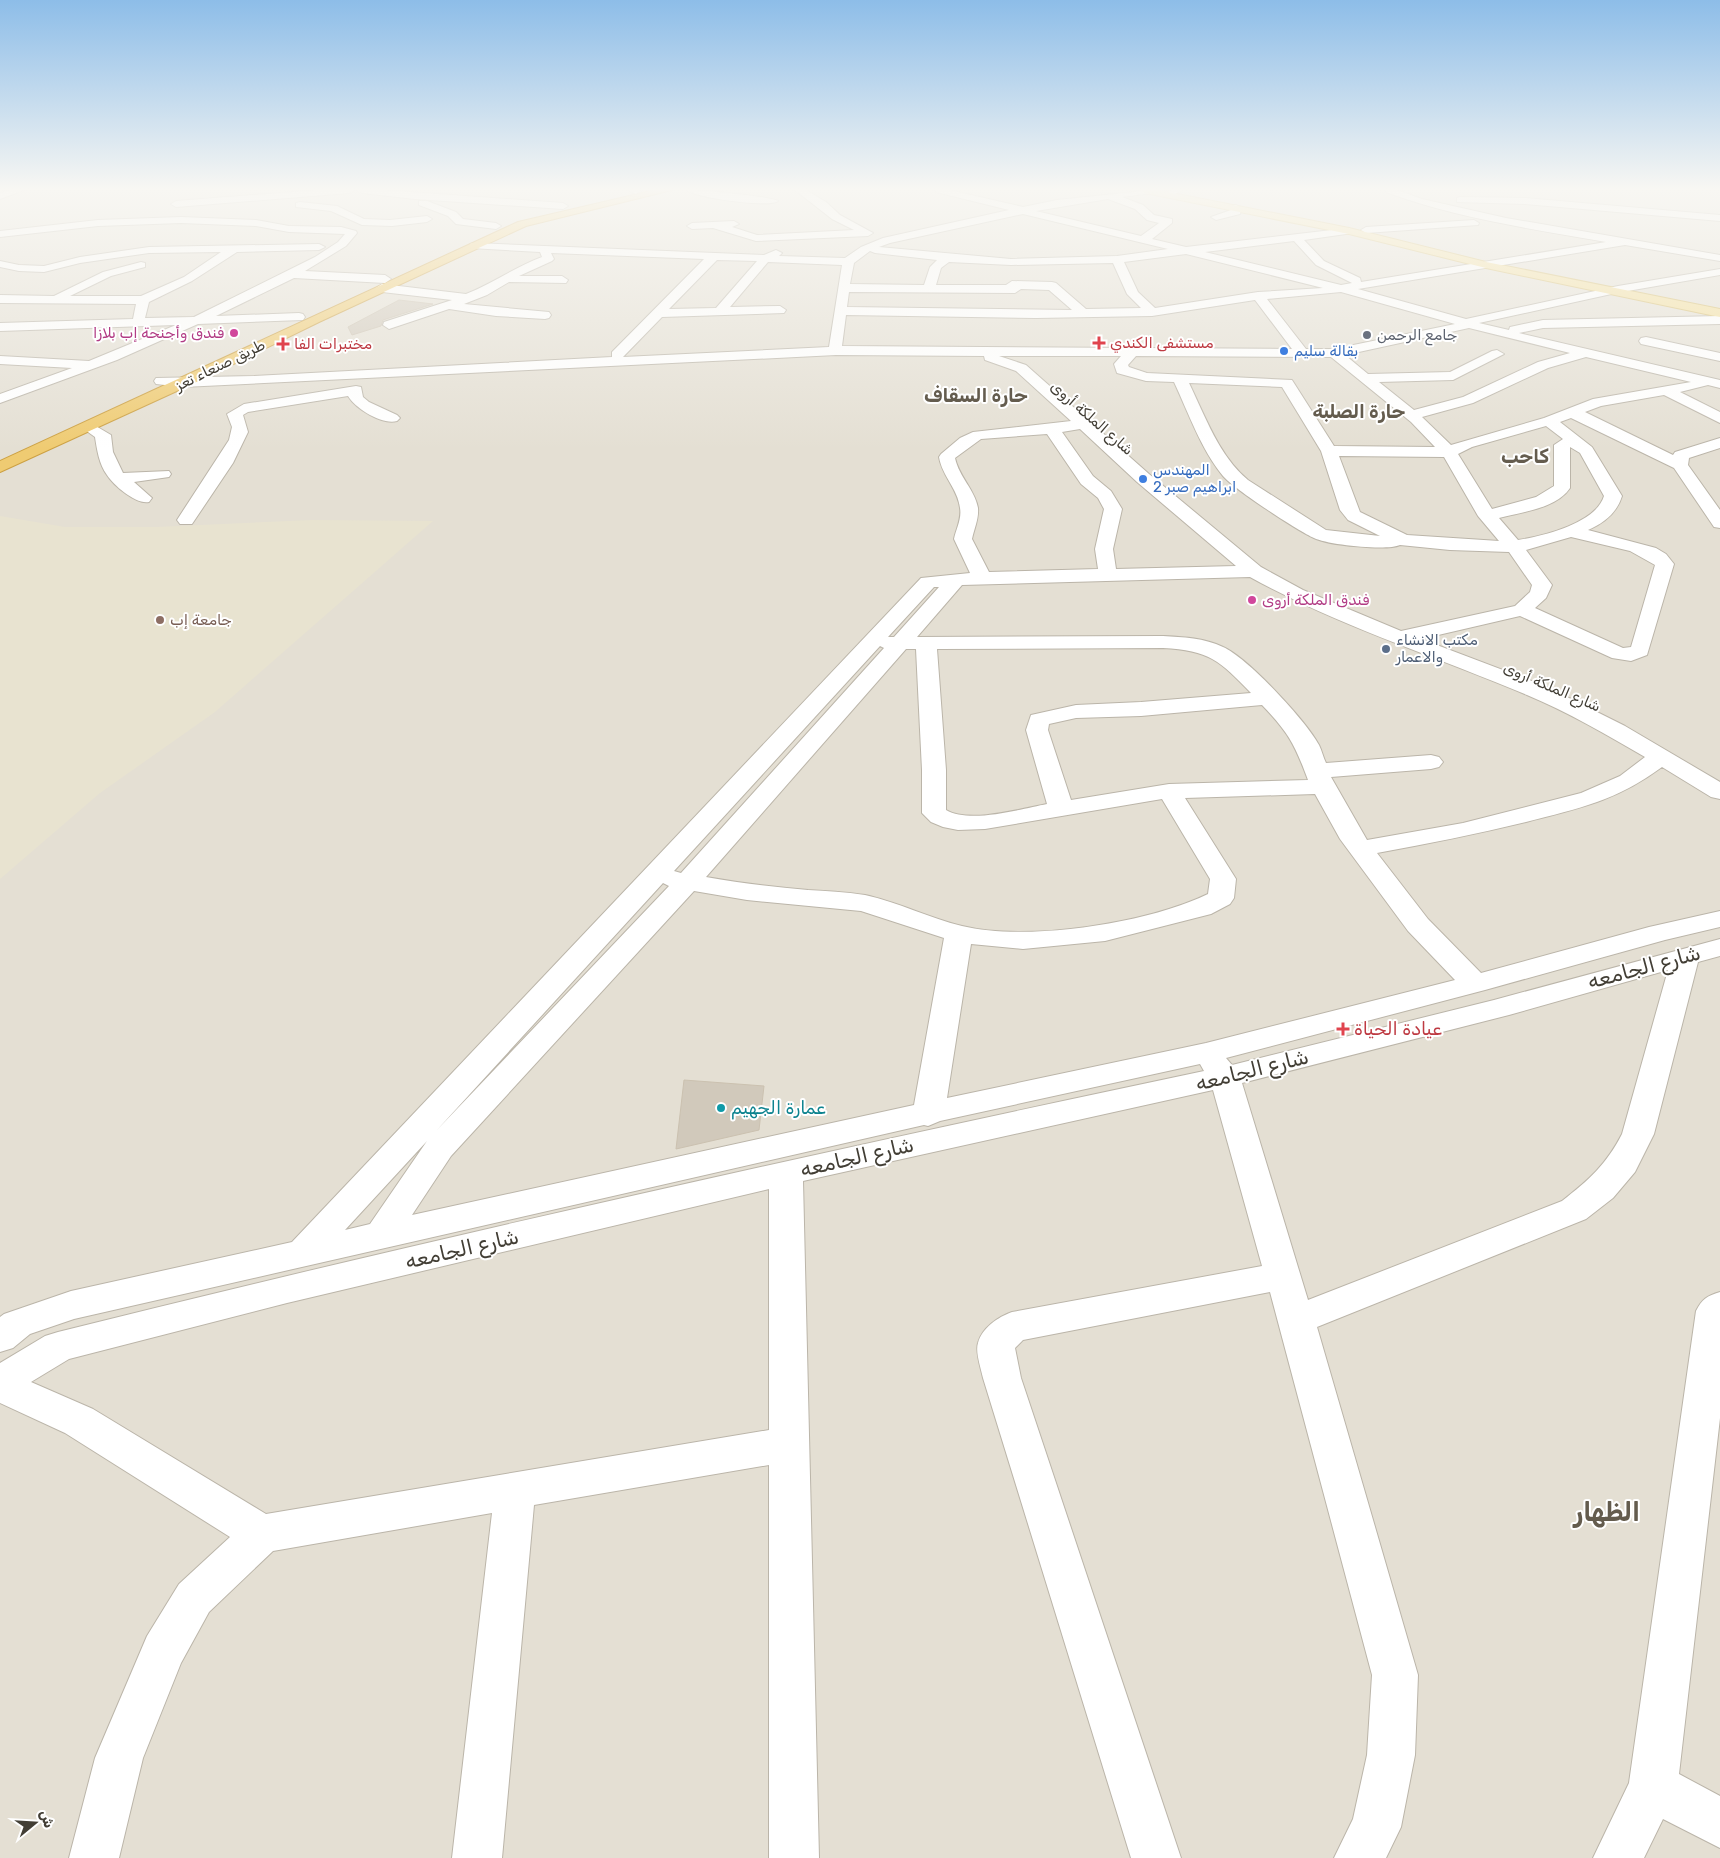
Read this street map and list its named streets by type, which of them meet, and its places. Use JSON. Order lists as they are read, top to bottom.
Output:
{
  "streets": {
    "highway": ["طريق صنعاء تعز"],
    "street": ["شارع الملكة أروى", "شارع الجامعه"]
  },
  "districts": [
    "حارة السقاف",
    "حارة الصلبة",
    "كاحب",
    "الظهار"
  ],
  "places": {
    "other": [
      "فندق وأجنحة إب بلازا",
      "جامع الرحمن",
      "بقالة سليم",
      "المهندس ابراهيم صبر 2",
      "فندق الملكة أروى",
      "جامعة إب",
      "مكتب الانشاء والاعمار",
      "عمارة الجهيم"
    ],
    "health": ["مستشفى الكندي", "مختبرات الفا", "عيادة الحياة"]
  },
  "north": "right"
}
